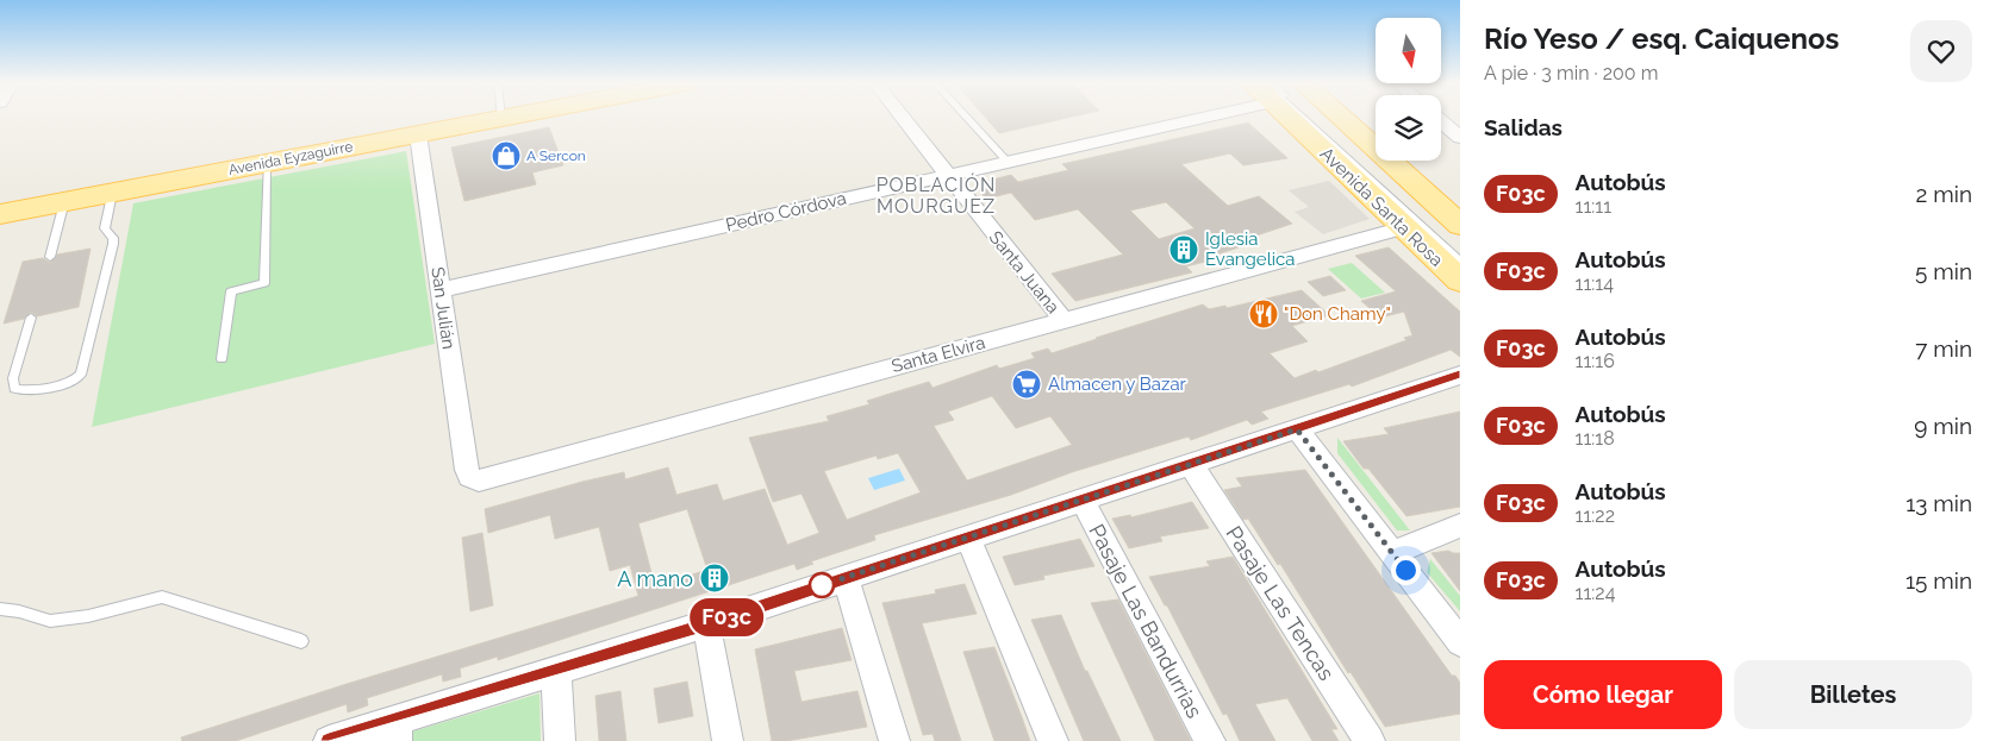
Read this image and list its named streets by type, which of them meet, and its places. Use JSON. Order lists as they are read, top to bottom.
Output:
{
  "streets": {
    "main road": ["Avenida Eyzaguirre", "Avenida Santa Rosa"],
    "street": [
      "Pedro Córdova",
      "Santa Juana",
      "San Julián",
      "Santa Elvira",
      "Pasaje Las Tencas",
      "Pasaje Las Bandurrias"
    ]
  },
  "crossings": [
    ["Avenida Eyzaguirre", "San Julián"],
    ["Avenida Santa Rosa", "Santa Elvira"],
    ["Pedro Córdova", "Santa Juana"],
    ["Pedro Córdova", "San Julián"],
    ["Santa Juana", "Santa Elvira"],
    ["San Julián", "Santa Elvira"]
  ],
  "districts": ["POBLACIÓN MOURGUEZ"],
  "places": {
    "shop": ["A Sercon"],
    "building": ["Iglesia Evangelica", "A mano"],
    "restaurant": ["\"Don Chamy\""],
    "supermarket": ["Almacen y Bazar"]
  },
  "lines": ["bus line F03c"],
  "north": "bottom",
  "page": {
    "on_map": "F03c",
    "heading": [
      ["Río Yeso / esq. Caiquenos", "A pie · 3 min · 200 m"],
      "Salidas"
    ],
    "list": [
      {
        "mark": "F03c",
        "name": "Autobús",
        "note": "11:11",
        "value": "2 min"
      },
      {
        "mark": "F03c",
        "name": "Autobús",
        "note": "11:14",
        "value": "5 min"
      },
      {
        "mark": "F03c",
        "name": "Autobús",
        "note": "11:16",
        "value": "7 min"
      },
      {
        "mark": "F03c",
        "name": "Autobús",
        "note": "11:18",
        "value": "9 min"
      },
      {
        "mark": "F03c",
        "name": "Autobús",
        "note": "11:22",
        "value": "13 min"
      },
      {
        "mark": "F03c",
        "name": "Autobús",
        "note": "11:24",
        "value": "15 min"
      }
    ],
    "buttons": ["Cómo llegar", "Billetes"]
  }
}
